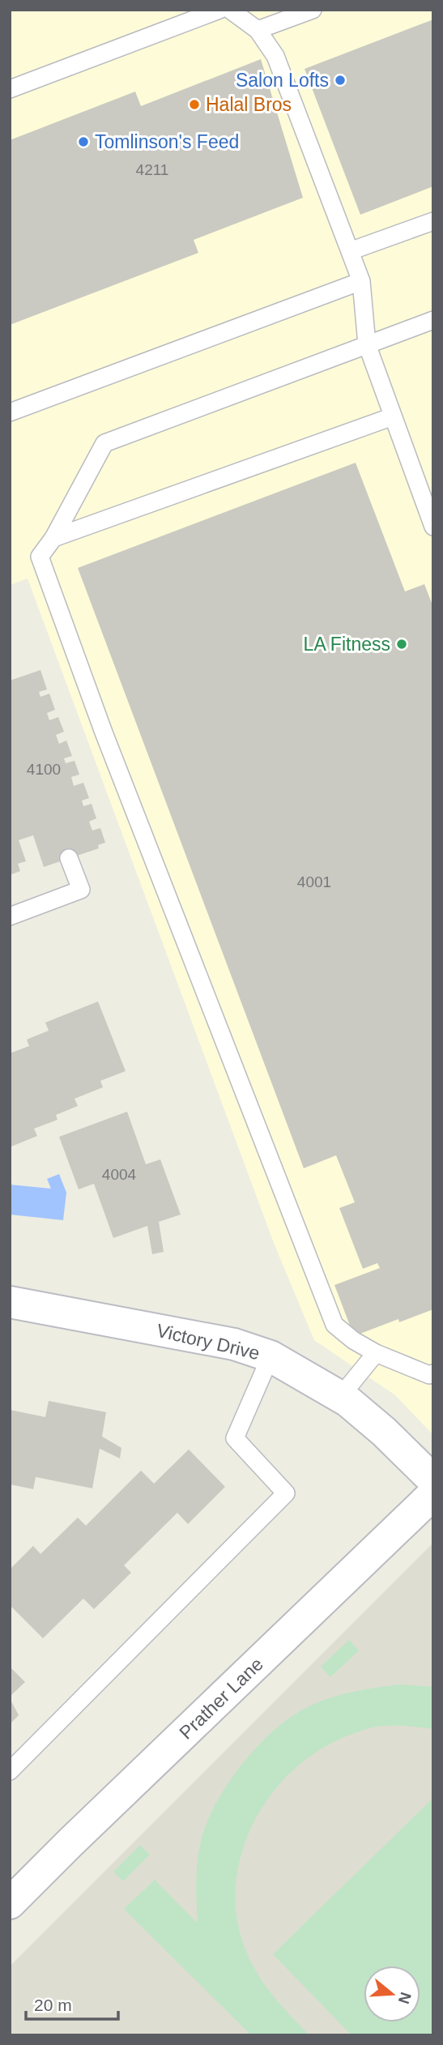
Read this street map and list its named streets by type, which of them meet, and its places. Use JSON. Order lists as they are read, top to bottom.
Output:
{
  "streets": {
    "street": ["Victory Drive", "Prather Lane"]
  },
  "places": [
    "Salon Lofts",
    "Halal Bros",
    "Tomlinson's Feed",
    "LA Fitness"
  ],
  "house_numbers": [
    "4211",
    "4100",
    "4001",
    "4004"
  ],
  "scale_bar": "20 m",
  "north": "right"
}
